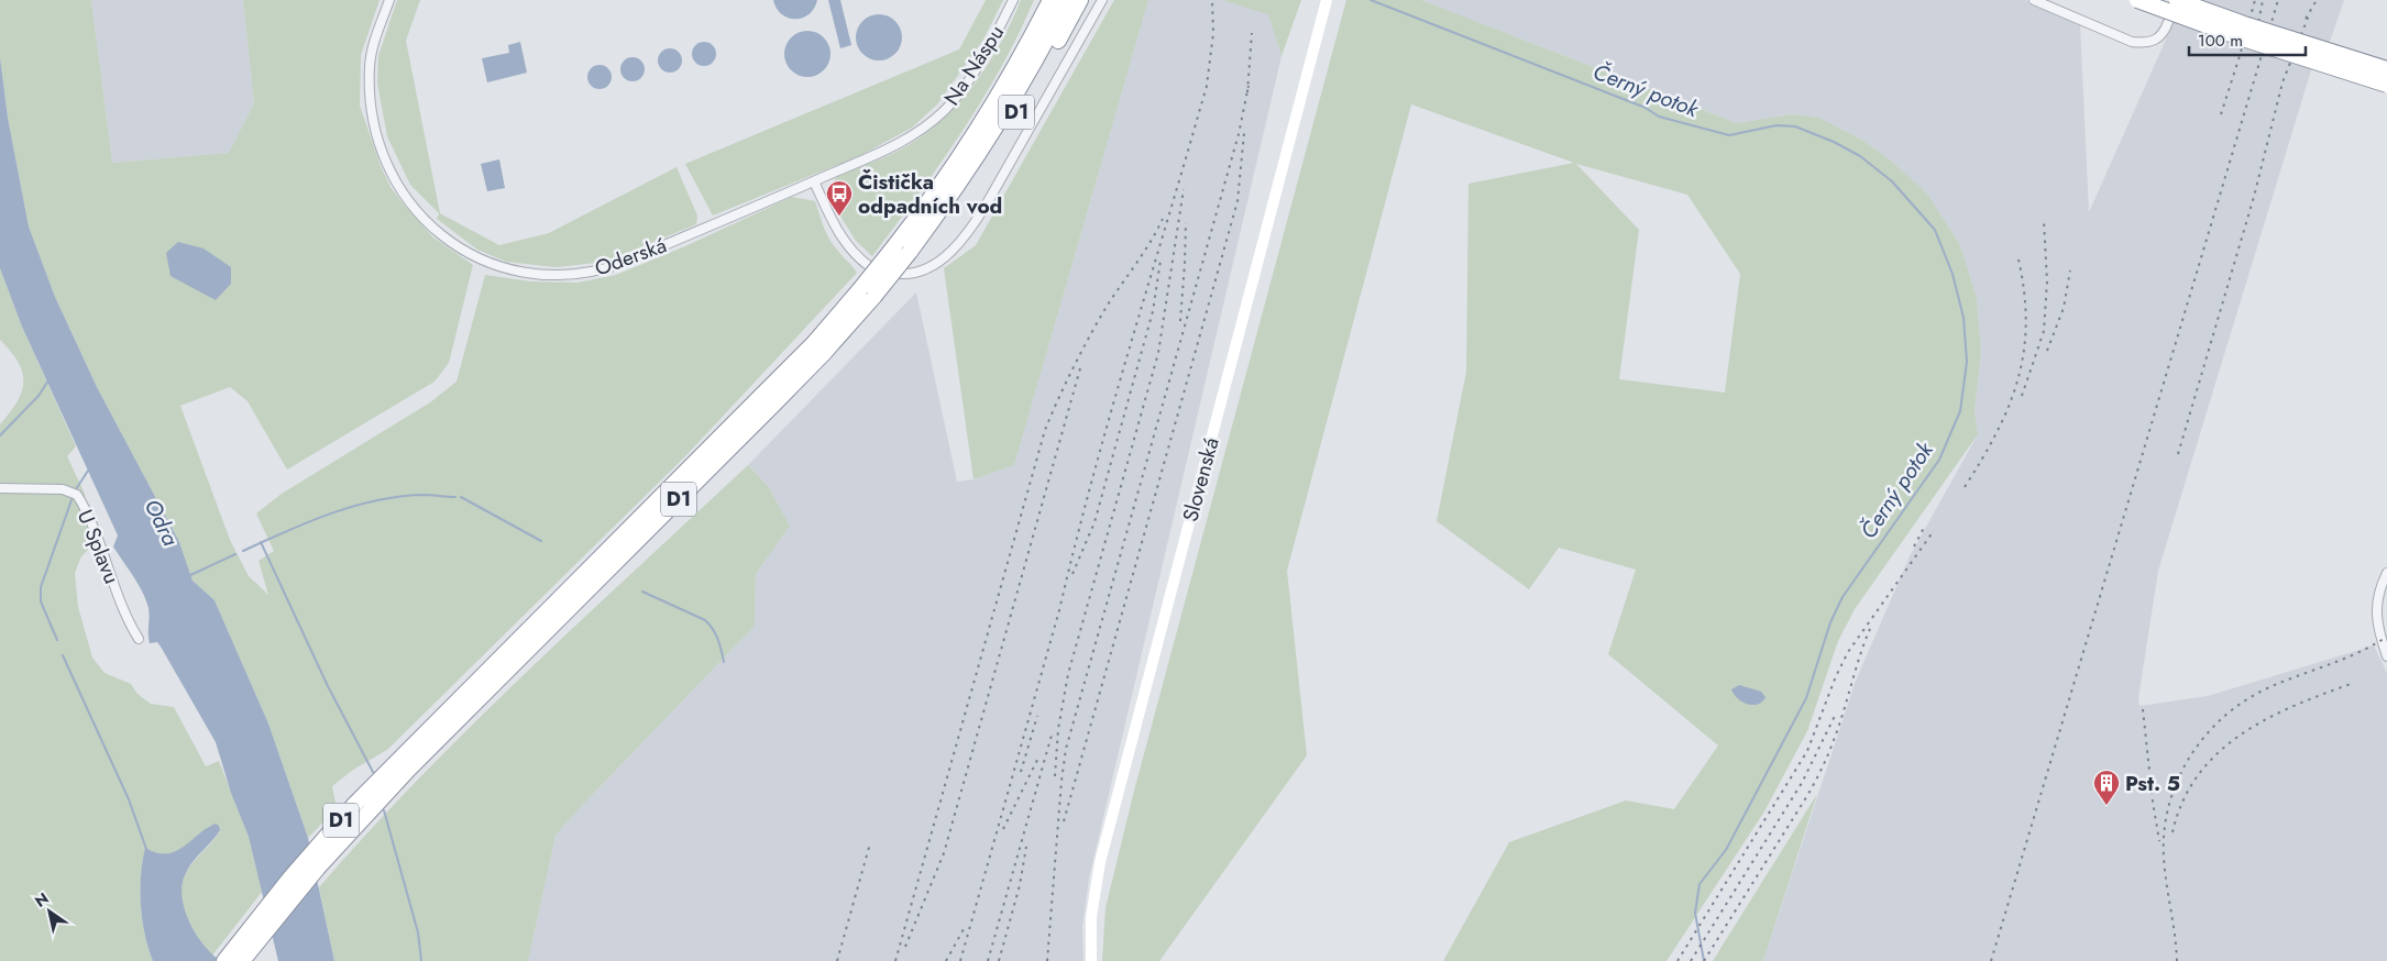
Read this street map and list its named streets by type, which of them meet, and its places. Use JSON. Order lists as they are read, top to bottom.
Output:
{
  "streets": {
    "highway": ["D1"],
    "street": [
      "Na Náspu",
      "Oderská",
      "Slovenská",
      "U Splavu"
    ]
  },
  "crossings": [
    ["Na Náspu", "Oderská"]
  ],
  "water": ["Černý potok", "Odra"],
  "places": {
    "bus stop": ["Čistička odpadních vod"],
    "building": ["Pst. 5"]
  },
  "scale_bar": "100 m",
  "north": "top left"
}
